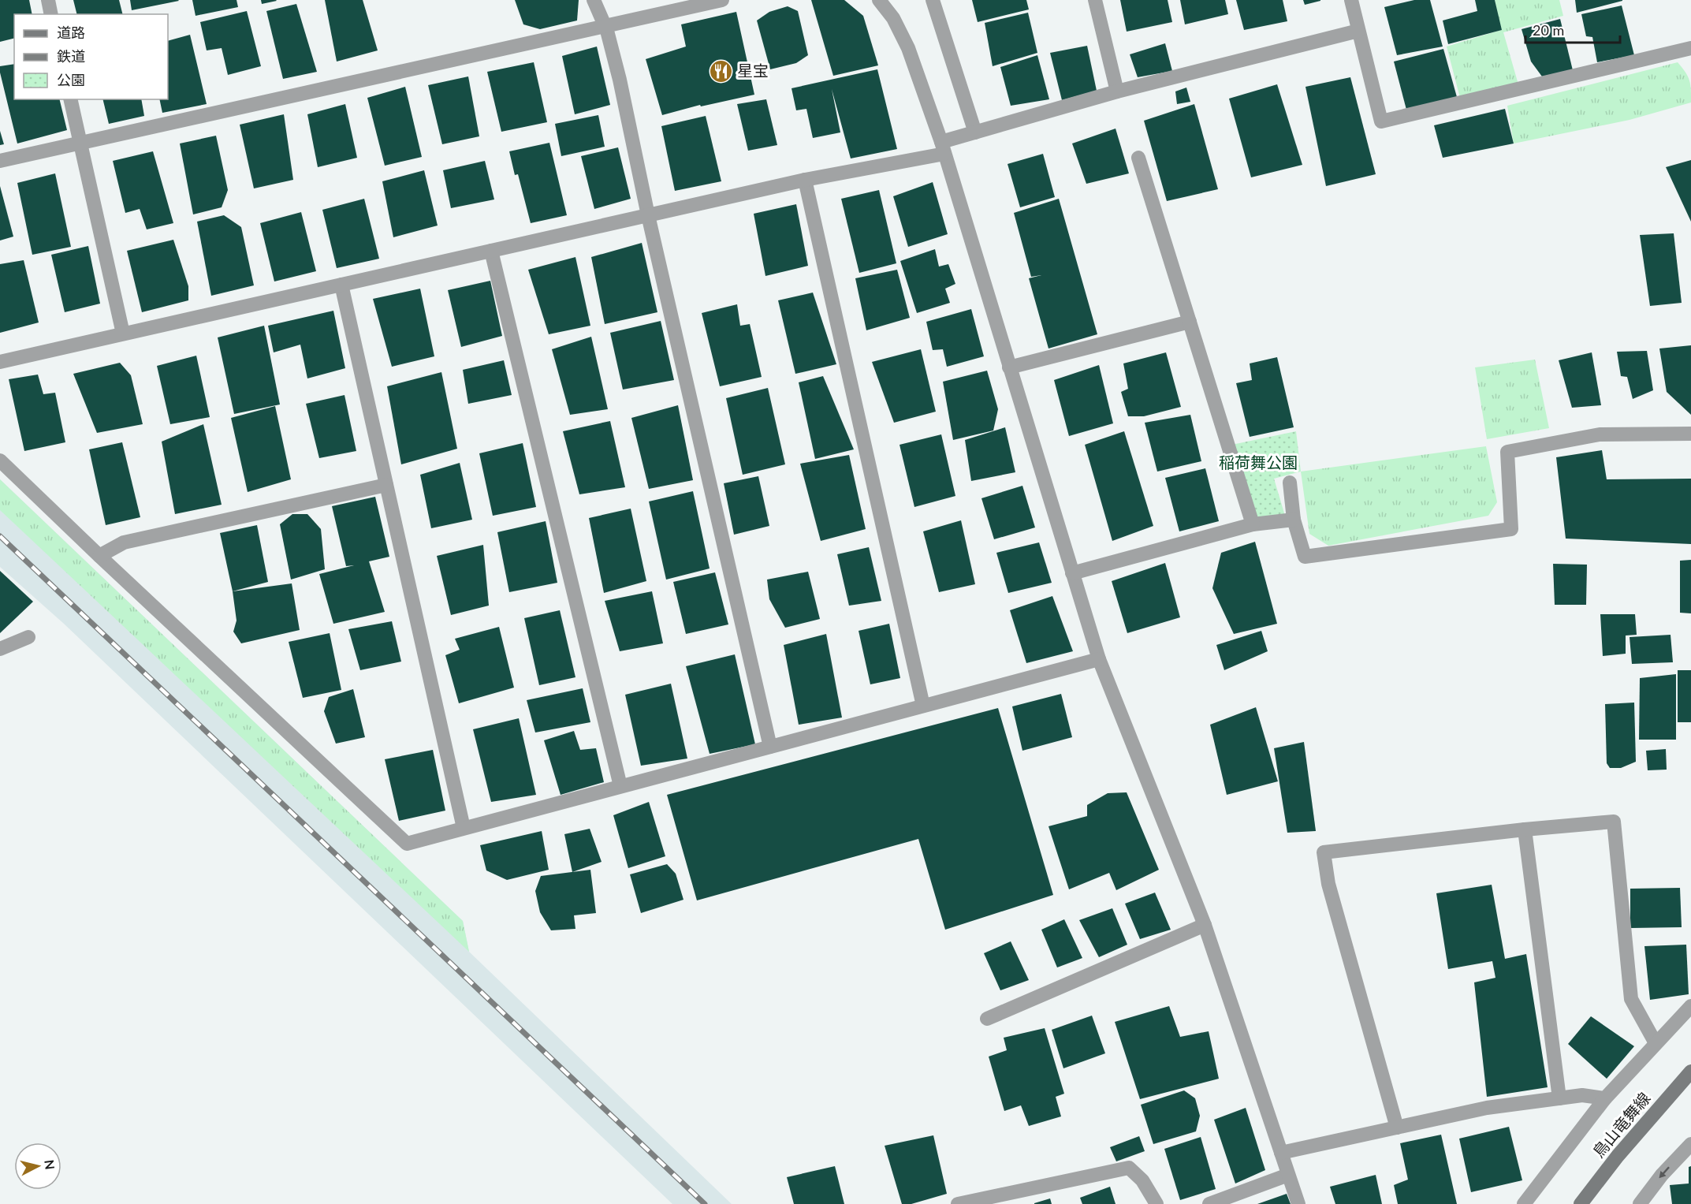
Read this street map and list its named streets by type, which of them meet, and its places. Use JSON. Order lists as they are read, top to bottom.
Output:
{
  "streets": {
    "main road": ["鳥山竜舞線"]
  },
  "parks": ["稲荷舞公園"],
  "places": {
    "restaurant": ["星宝"]
  },
  "legend": ["道路", "鉄道", "公園"],
  "scale_bar": "20 m",
  "north": "right"
}
